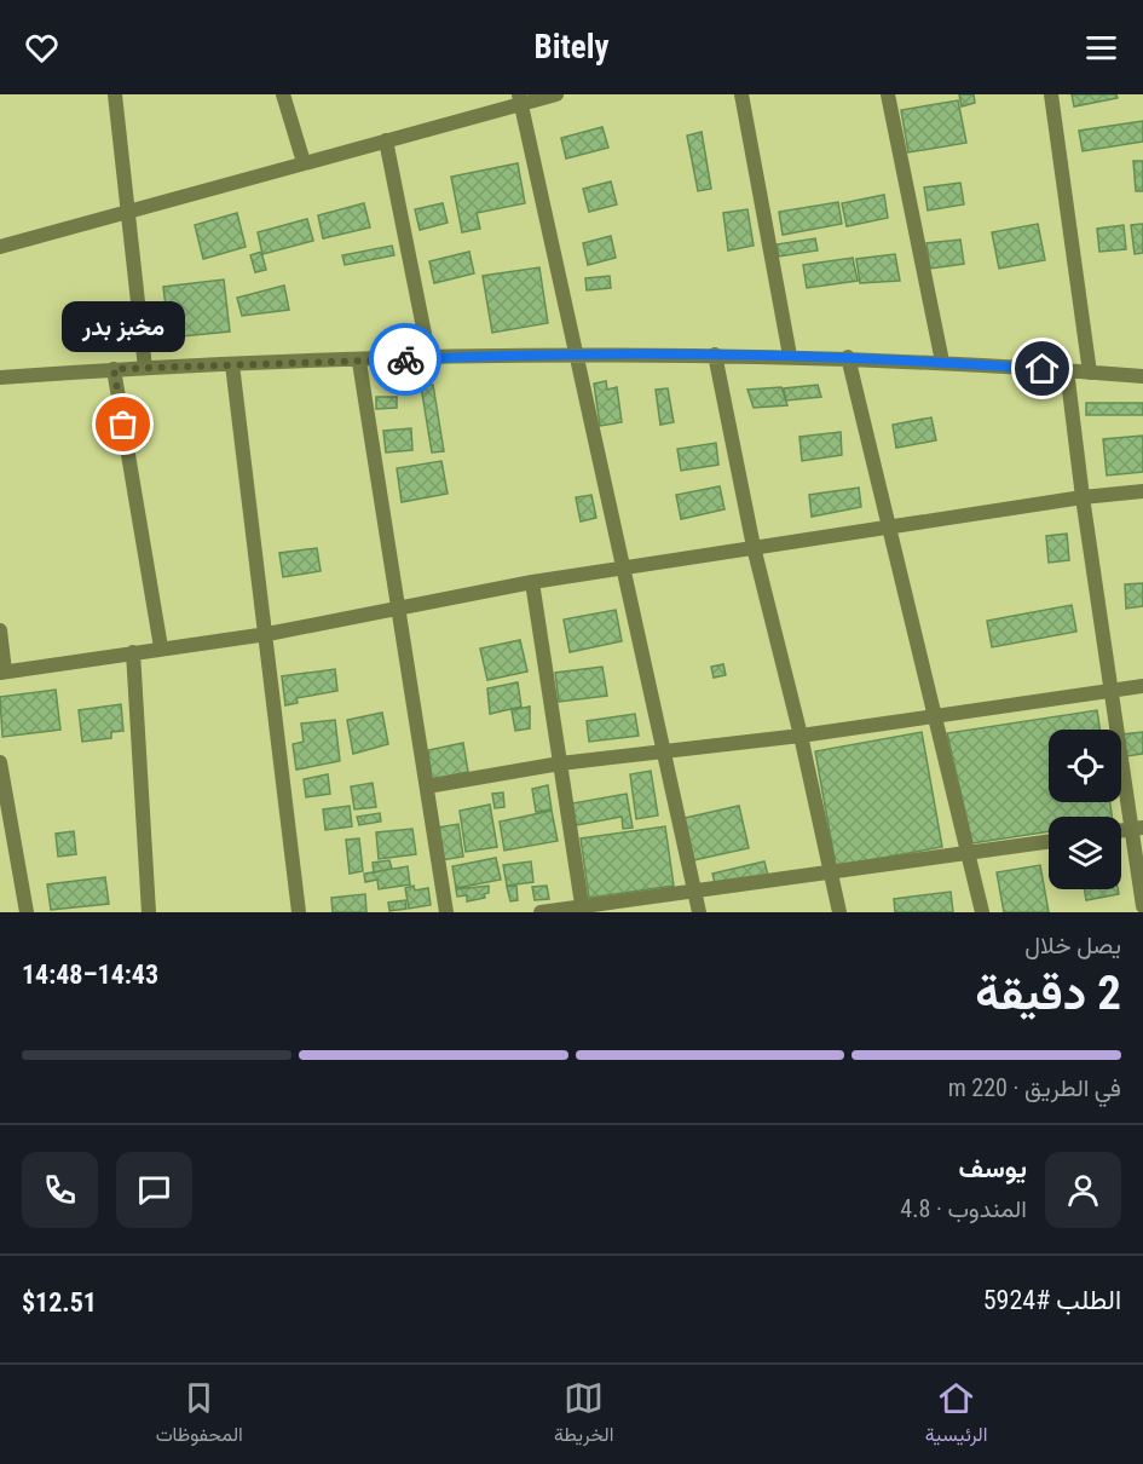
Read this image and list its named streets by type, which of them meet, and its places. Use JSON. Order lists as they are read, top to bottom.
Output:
{
  "places": ["مخبز بدر"],
  "page": {
    "header": "Bitely",
    "bubble": "مخبز بدر",
    "heading": ["2 دقيقة", "يصل خلال", "14:43–14:48"],
    "panel": [
      "يوسف",
      "المندوب · 4.8",
      "الطلب #5924",
      "$12.51"
    ],
    "bar": "في الطريق · 220 m",
    "tabs": ["الرئيسية", "الخريطة", "المحفوظات"]
  }
}
